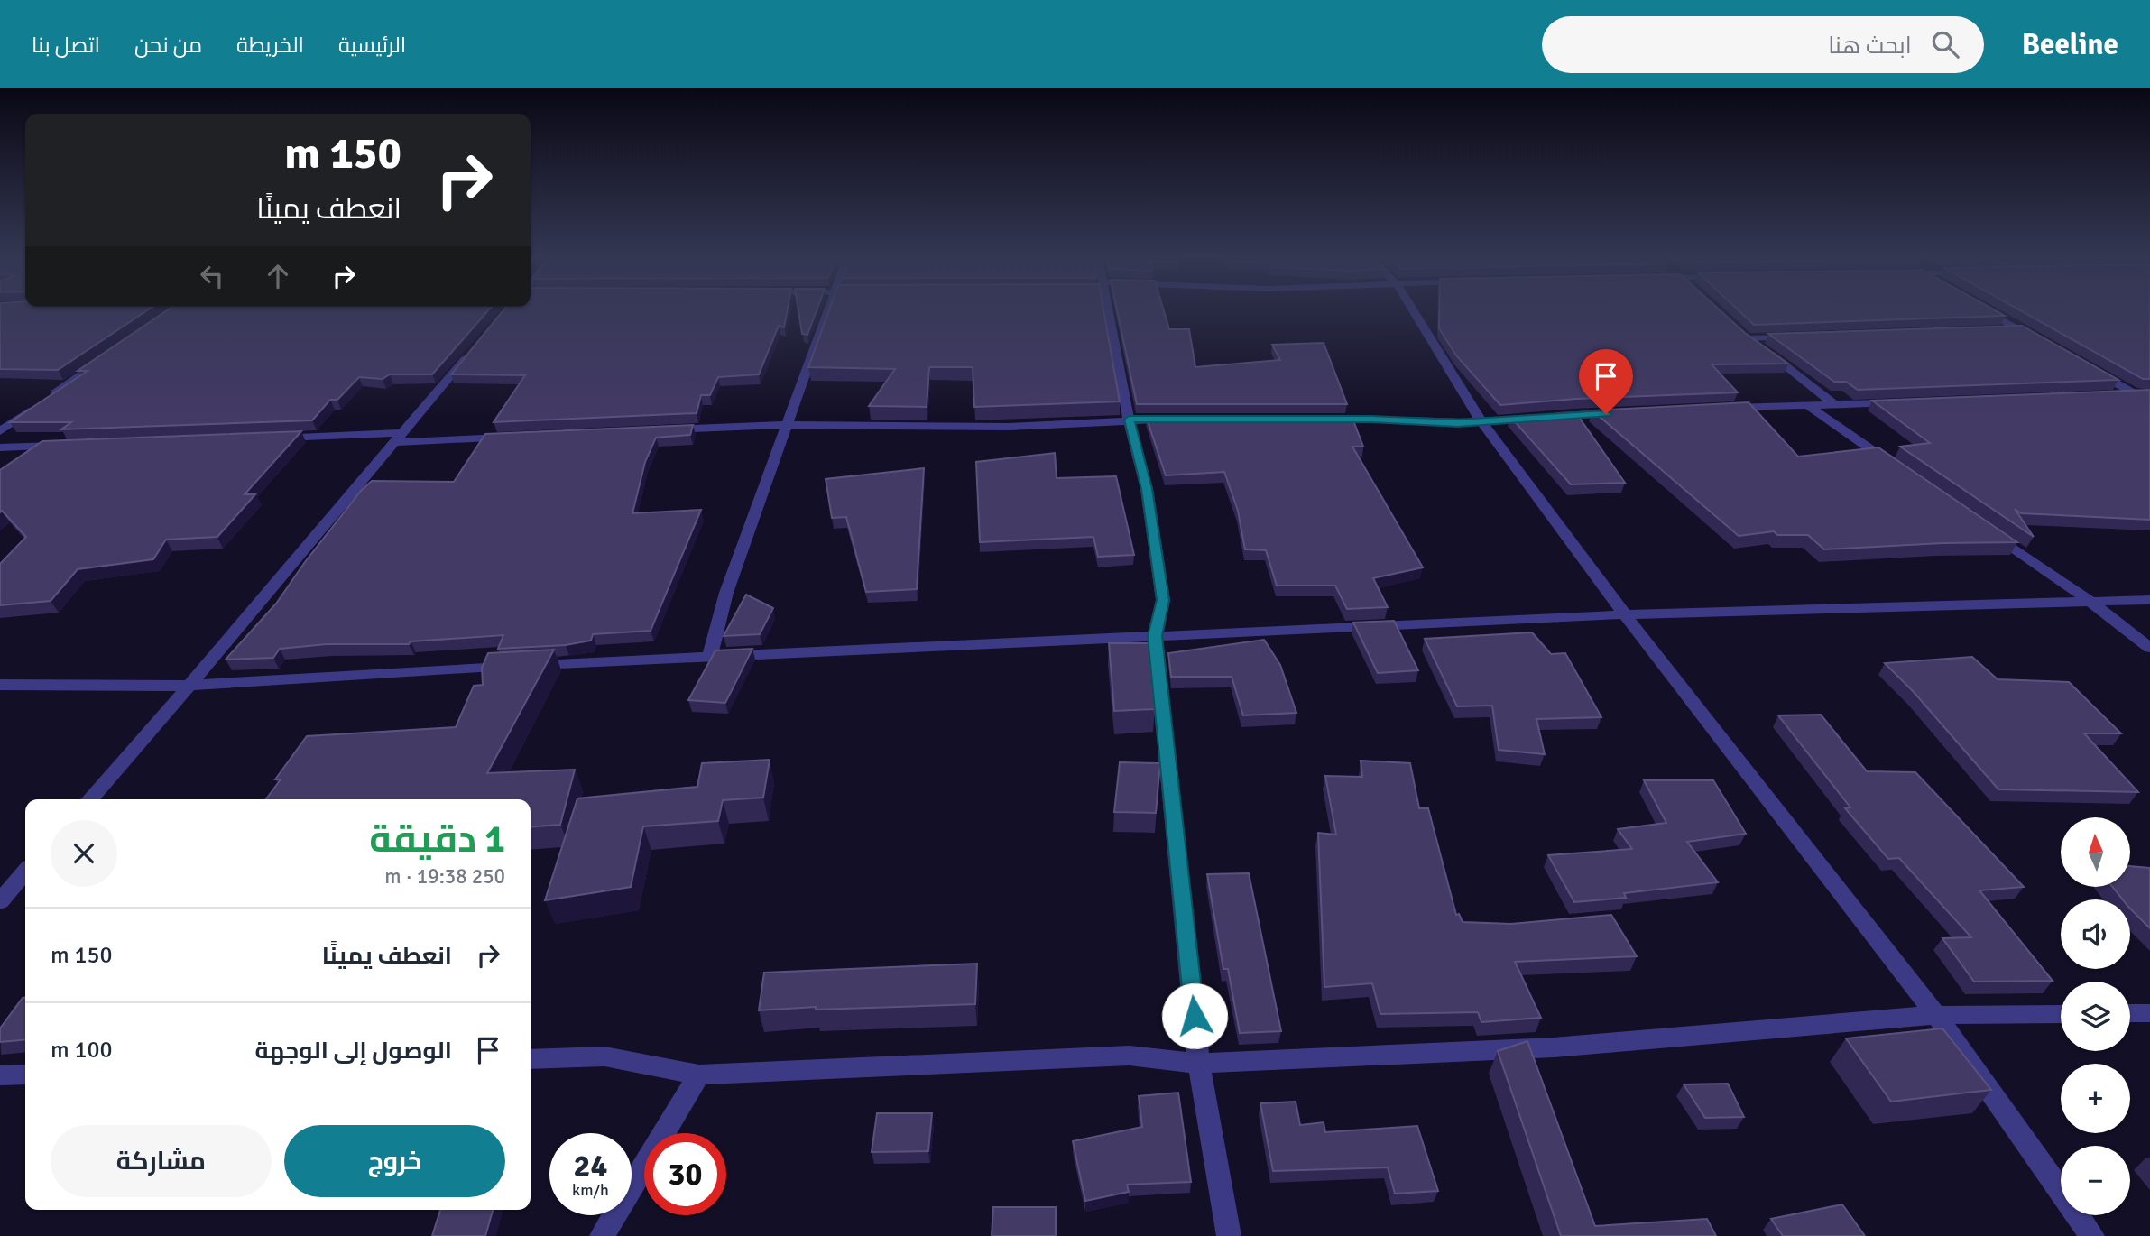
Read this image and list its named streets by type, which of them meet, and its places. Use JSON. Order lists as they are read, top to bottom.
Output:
{
  "north": "top",
  "page": {
    "header": "Beeline",
    "search": "ابحث هنا",
    "nav": [
      "الرئيسية",
      "الخريطة",
      "من نحن",
      "اتصل بنا"
    ],
    "turn": ["150 m", "انعطف يمينًا"],
    "heading": ["1 دقيقة", "250 m · 19:38"],
    "map_buttons": ["+", "−"],
    "list": [
      {
        "name": "انعطف يمينًا",
        "value": "150 m"
      },
      {
        "name": "الوصول إلى الوجهة",
        "value": "100 m"
      }
    ],
    "buttons": ["خروج", "مشاركة"],
    "speed": "24 km/h",
    "limit": "30"
  }
}
